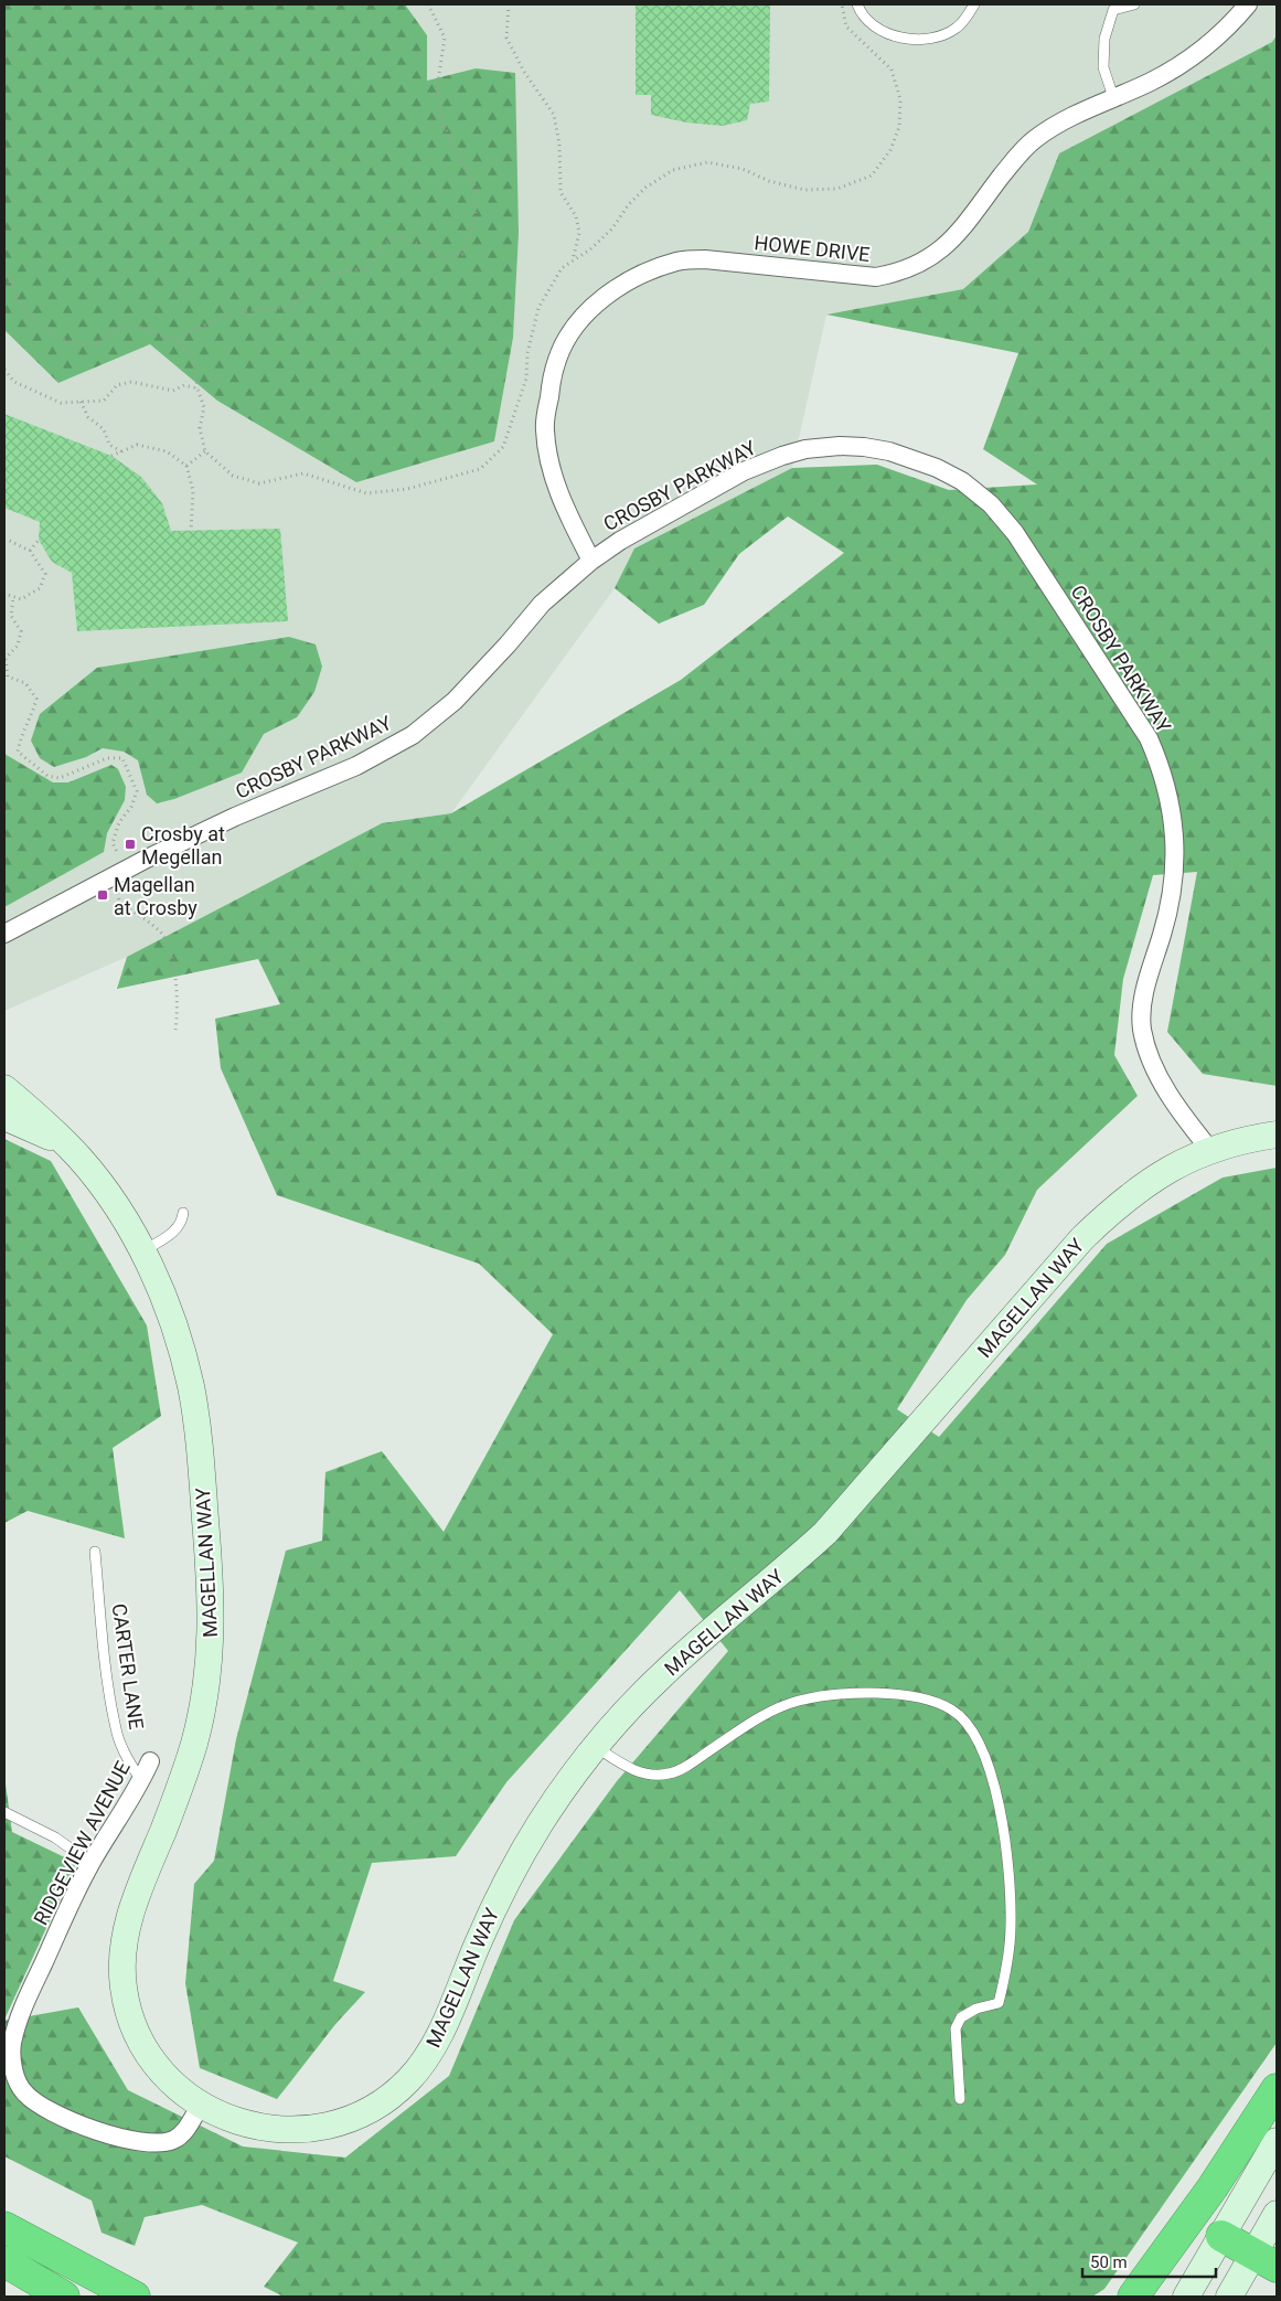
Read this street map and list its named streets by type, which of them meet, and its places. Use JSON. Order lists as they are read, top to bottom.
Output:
{
  "streets": {
    "street": [
      "HOWE DRIVE",
      "CROSBY PARKWAY",
      "MAGELLAN WAY",
      "RIDGEVIEW AVENUE"
    ],
    "lane": ["CARTER LANE"]
  },
  "crossings": [
    ["HOWE DRIVE", "CROSBY PARKWAY"],
    ["CROSBY PARKWAY", "MAGELLAN WAY"],
    ["MAGELLAN WAY", "RIDGEVIEW AVENUE"],
    ["CARTER LANE", "RIDGEVIEW AVENUE"]
  ],
  "places": {
    "transit": ["Crosby at Megellan", "Magellan at Crosby"]
  },
  "scale_bar": "50 m"
}
